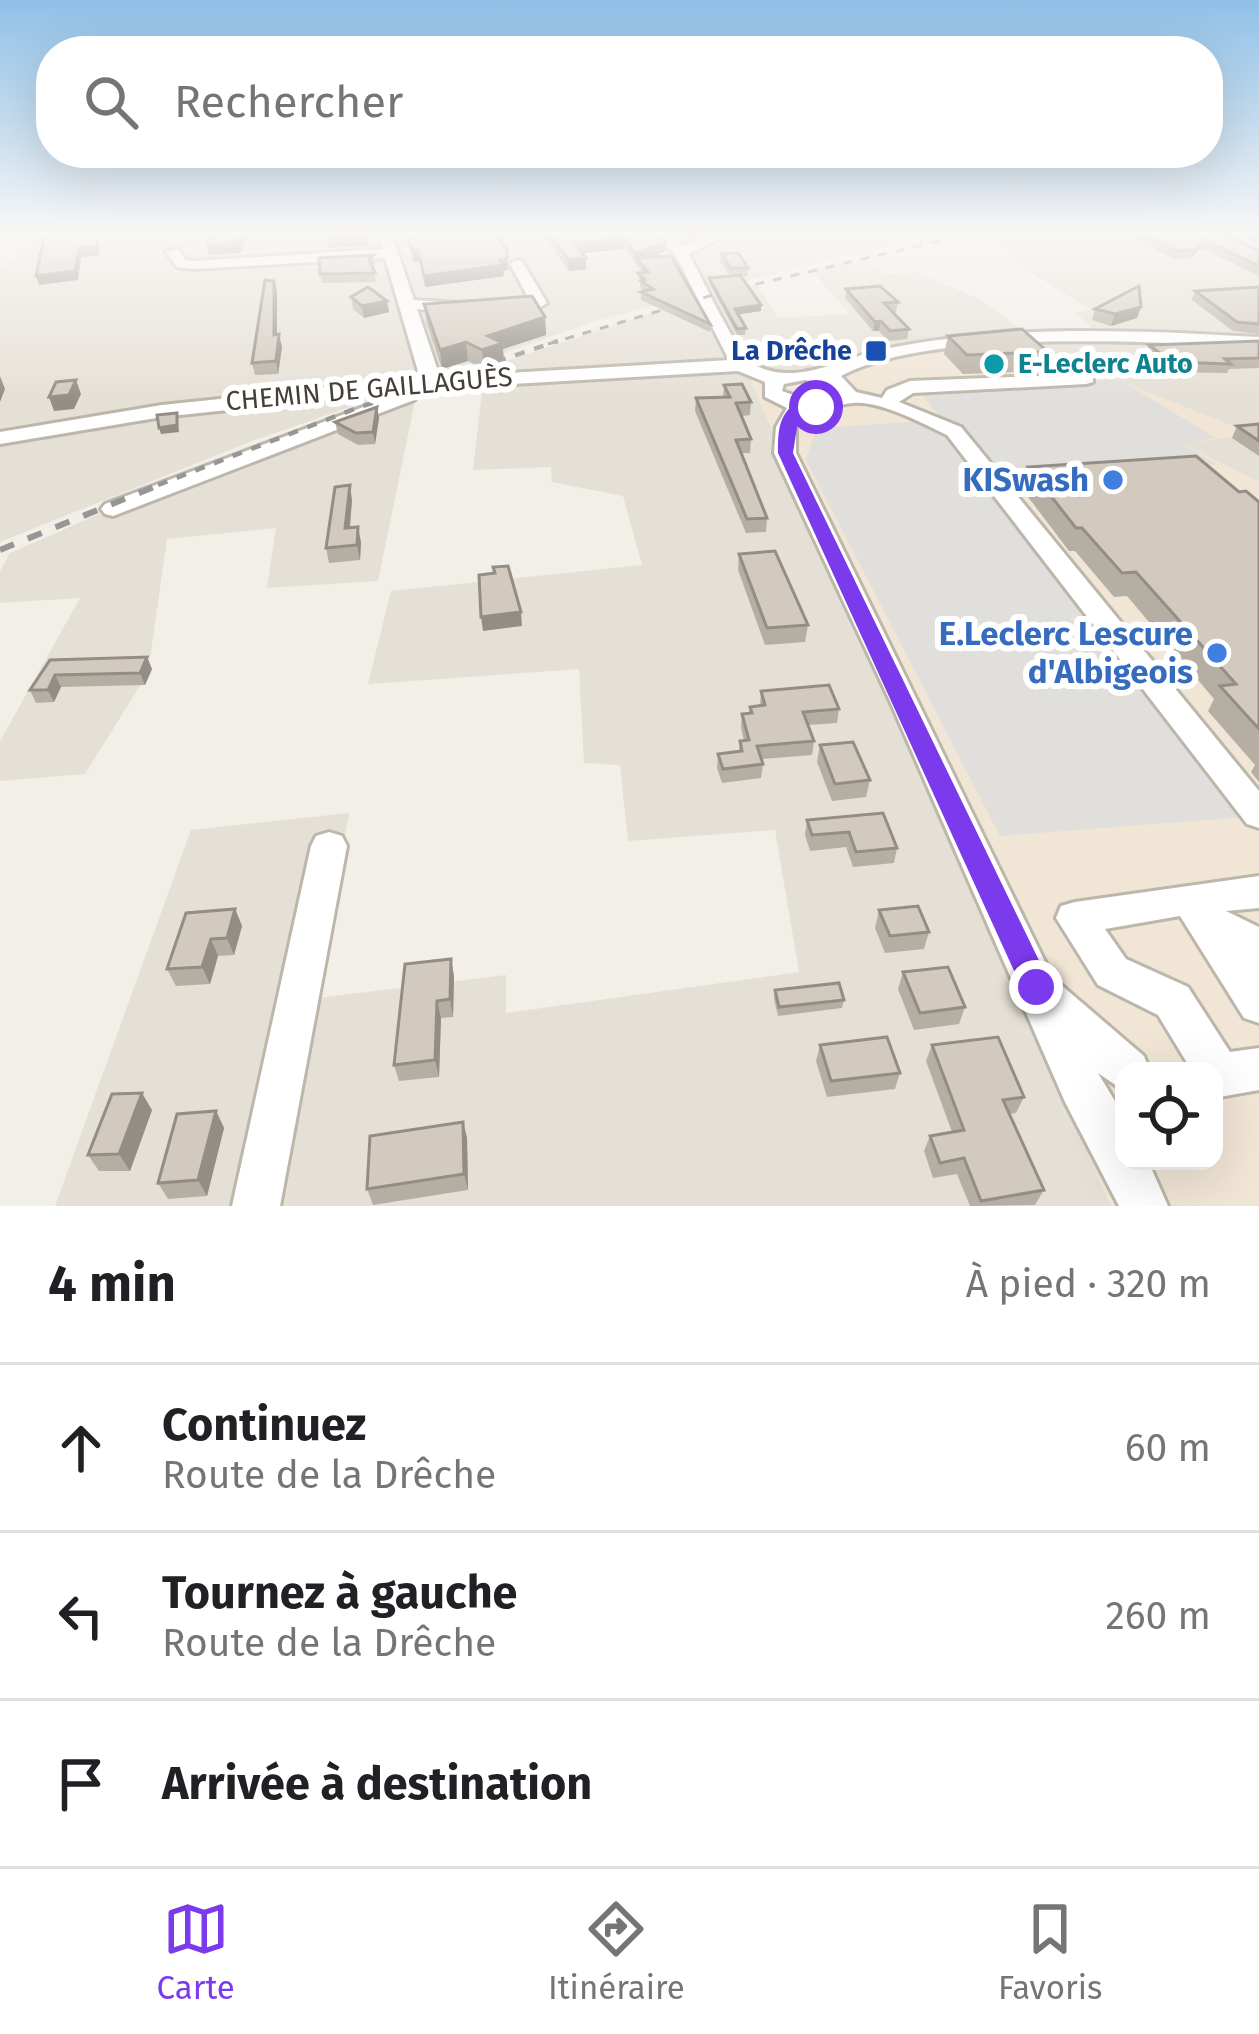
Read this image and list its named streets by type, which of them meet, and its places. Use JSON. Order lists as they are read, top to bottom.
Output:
{
  "streets": {
    "street": ["CHEMIN DE GAILLAGUÈS"]
  },
  "places": {
    "transit": ["La Drêche"],
    "other": ["E-Leclerc Auto", "KISwash", "E.Leclerc Lescure d'Albigeois"]
  },
  "page": {
    "search": "Rechercher",
    "heading": ["4 min", "À pied · 320 m"],
    "list": [
      ["Continuez", "Route de la Drêche", "60 m"],
      ["Tournez à gauche", "Route de la Drêche", "260 m"],
      "Arrivée à destination"
    ],
    "nav": ["Carte", "Itinéraire", "Favoris"]
  }
}
